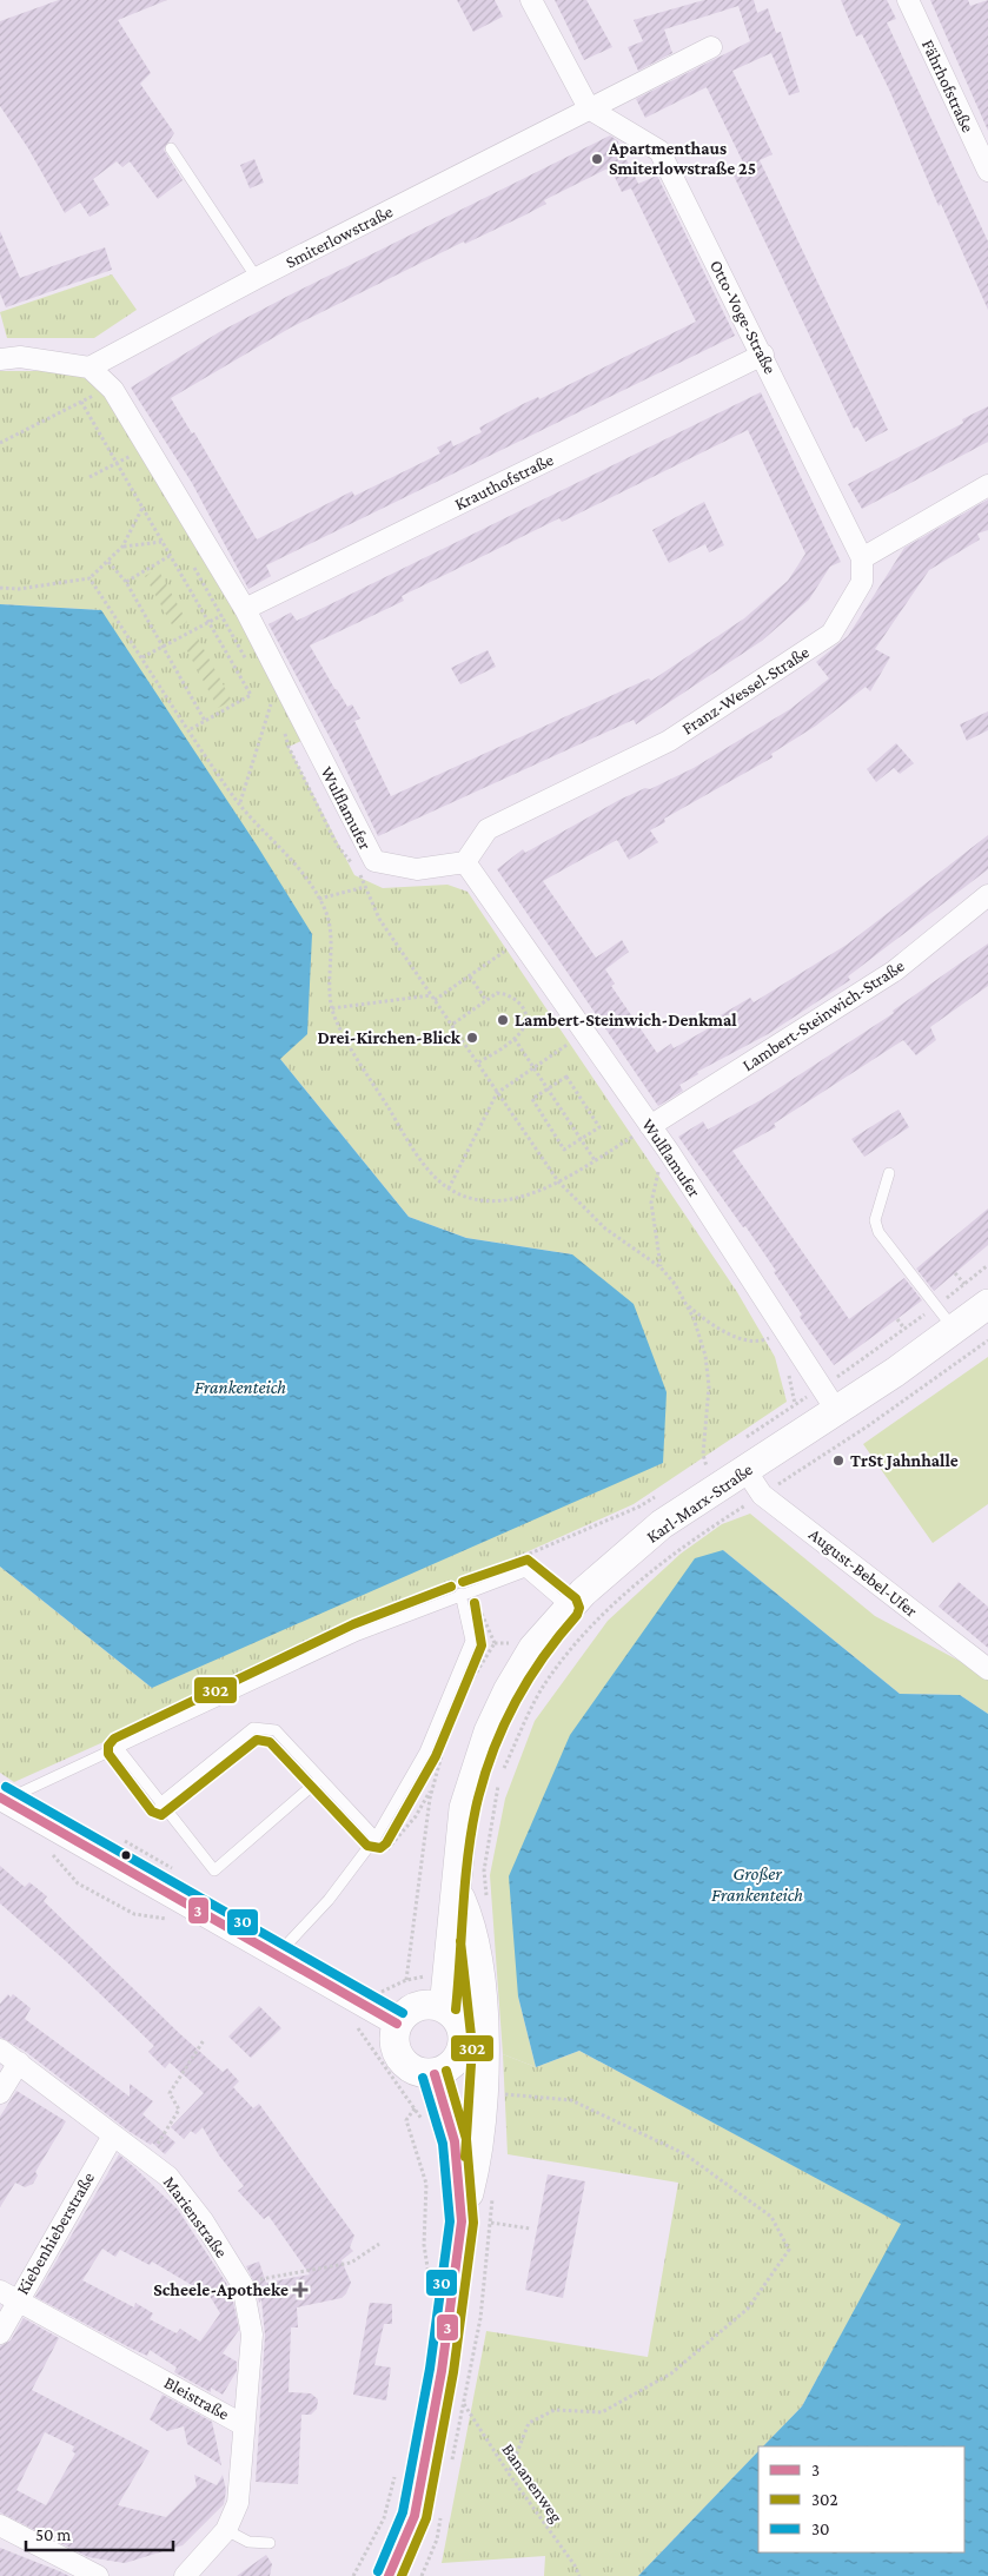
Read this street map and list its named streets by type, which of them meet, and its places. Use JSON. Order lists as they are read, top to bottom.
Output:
{
  "streets": {
    "main road": ["Karl-Marx-Straße"],
    "street": [
      "Fährhofstraße",
      "Smiterlowstraße",
      "Otto-Voge-Straße",
      "Krauthofstraße",
      "Franz-Wessel-Straße",
      "Wulflamufer",
      "Lambert-Steinwich-Straße",
      "August-Bebel-Ufer",
      "Marienstraße",
      "Kiebenhieberstraße",
      "Bleistraße"
    ],
    "path": ["Bananenweg"]
  },
  "crossings": [
    ["Smiterlowstraße", "Otto-Voge-Straße"],
    ["Smiterlowstraße", "Wulflamufer"],
    ["Otto-Voge-Straße", "Krauthofstraße"],
    ["Otto-Voge-Straße", "Franz-Wessel-Straße"],
    ["Krauthofstraße", "Wulflamufer"],
    ["Franz-Wessel-Straße", "Wulflamufer"],
    ["Wulflamufer", "Lambert-Steinwich-Straße"],
    ["Wulflamufer", "Karl-Marx-Straße"],
    ["Karl-Marx-Straße", "August-Bebel-Ufer"],
    ["Marienstraße", "Kiebenhieberstraße"],
    ["Marienstraße", "Bleistraße"],
    ["Kiebenhieberstraße", "Bleistraße"]
  ],
  "water": ["Frankenteich", "Großer Frankenteich"],
  "places": {
    "other": [
      "Apartmenthaus Smiterlowstraße 25",
      "Lambert-Steinwich-Denkmal",
      "Drei-Kirchen-Blick",
      "TrSt Jahnhalle"
    ],
    "health": ["Scheele-Apotheke"]
  },
  "lines": ["transit line 302", "transit line 30", "transit line 3"],
  "legend": ["3", "302", "30"],
  "scale_bar": "50 m"
}
